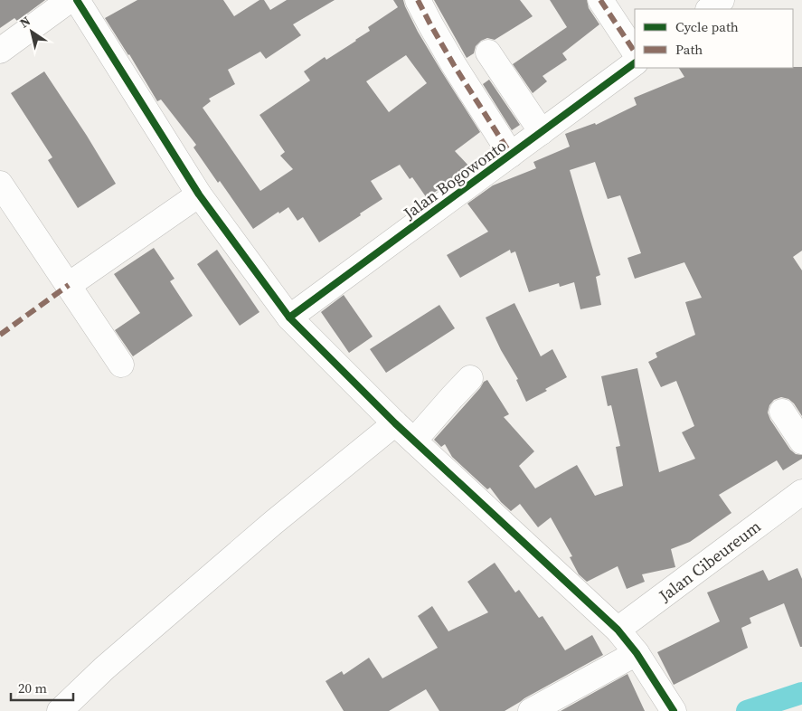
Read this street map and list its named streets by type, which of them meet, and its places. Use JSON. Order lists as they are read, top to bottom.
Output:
{
  "streets": {
    "street": ["Jalan Bogowonto", "Jalan Cibeureum"]
  },
  "legend": ["Cycle path", "Path"],
  "scale_bar": "20 m",
  "north": "top left"
}
